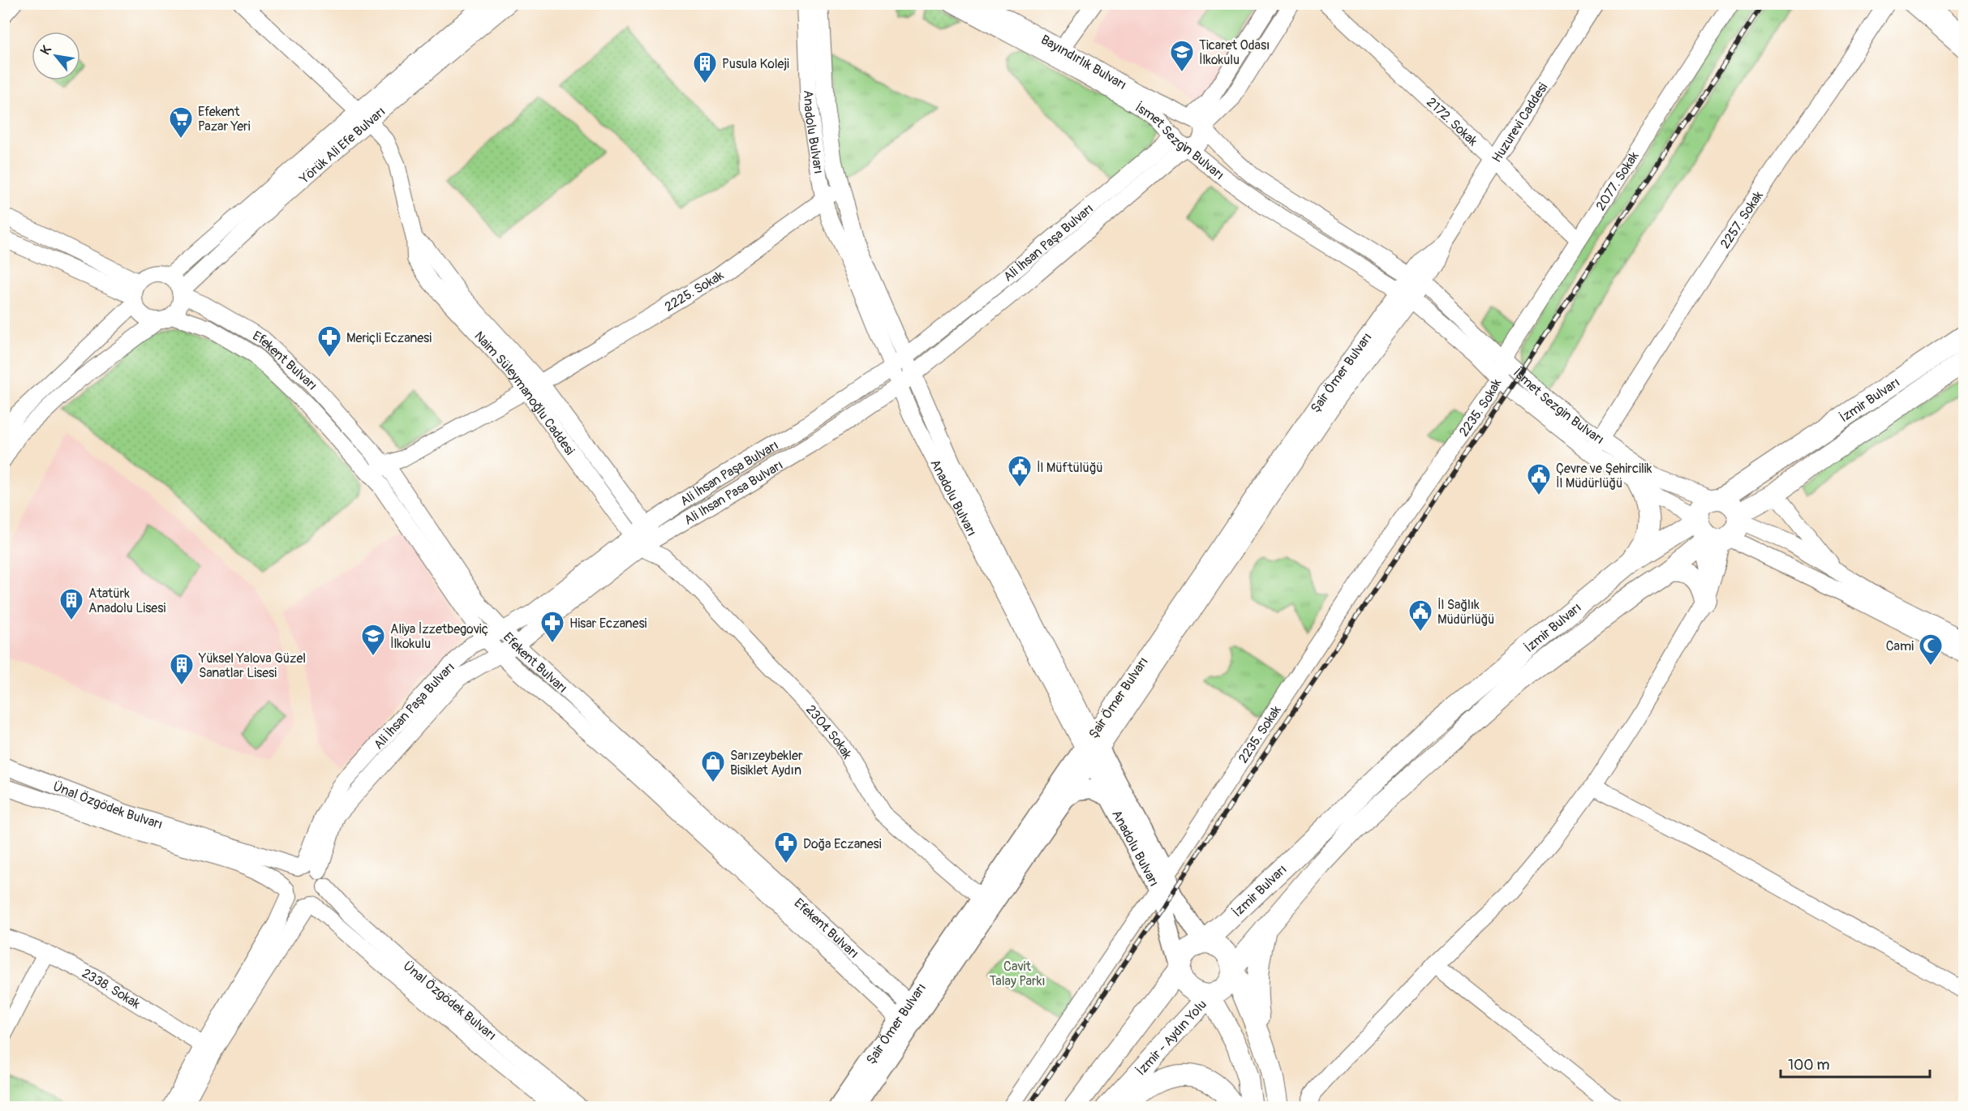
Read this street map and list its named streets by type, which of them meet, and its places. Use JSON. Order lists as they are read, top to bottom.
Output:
{
  "streets": {
    "highway": ["İsmet Sezgin Bulvarı", "İzmir Bulvarı", "İzmir - Aydın Yolu"],
    "main road": [
      "Bayındırlık Bulvarı",
      "2172. Sokak",
      "Huzurevi Caddesi",
      "Anadolu Bulvarı",
      "Yörük Ali Efe Bulvarı",
      "2077. Sokak",
      "2257. Sokak",
      "Ali İhsan Paşa Bulvarı",
      "2225. Sokak",
      "Efekent Bulvarı",
      "Şair Ömer Bulvarı",
      "Naim Süleymanoğlu Caddesi",
      "2235. Sokak",
      "Ali Ihsan Pasa Bulvarı",
      "2304 Sokak",
      "Ünal Özgödek Bulvarı",
      "2338. Sokak"
    ]
  },
  "crossings": [
    ["Bayındırlık Bulvarı", "İsmet Sezgin Bulvarı"],
    ["Bayındırlık Bulvarı", "Ali İhsan Paşa Bulvarı"],
    ["2172. Sokak", "Huzurevi Caddesi"],
    ["2172. Sokak", "2077. Sokak"],
    ["Huzurevi Caddesi", "İsmet Sezgin Bulvarı"],
    ["Huzurevi Caddesi", "Şair Ömer Bulvarı"],
    ["Anadolu Bulvarı", "Ali İhsan Paşa Bulvarı"],
    ["Anadolu Bulvarı", "2225. Sokak"],
    ["Anadolu Bulvarı", "Şair Ömer Bulvarı"],
    ["Anadolu Bulvarı", "İzmir Bulvarı"],
    ["Anadolu Bulvarı", "2235. Sokak"],
    ["Anadolu Bulvarı", "İzmir - Aydın Yolu"],
    ["İsmet Sezgin Bulvarı", "2077. Sokak"],
    ["İsmet Sezgin Bulvarı", "2257. Sokak"],
    ["İsmet Sezgin Bulvarı", "Ali İhsan Paşa Bulvarı"],
    ["İsmet Sezgin Bulvarı", "Şair Ömer Bulvarı"],
    ["İsmet Sezgin Bulvarı", "İzmir Bulvarı"],
    ["İsmet Sezgin Bulvarı", "2235. Sokak"],
    ["Yörük Ali Efe Bulvarı", "Efekent Bulvarı"],
    ["Yörük Ali Efe Bulvarı", "Naim Süleymanoğlu Caddesi"],
    ["2077. Sokak", "2235. Sokak"],
    ["Ali İhsan Paşa Bulvarı", "Efekent Bulvarı"],
    ["Ali İhsan Paşa Bulvarı", "Naim Süleymanoğlu Caddesi"],
    ["Ali İhsan Paşa Bulvarı", "Ali Ihsan Pasa Bulvarı"],
    ["Ali İhsan Paşa Bulvarı", "Ünal Özgödek Bulvarı"],
    ["2225. Sokak", "Efekent Bulvarı"],
    ["2225. Sokak", "Naim Süleymanoğlu Caddesi"],
    ["Efekent Bulvarı", "Şair Ömer Bulvarı"],
    ["Şair Ömer Bulvarı", "2304 Sokak"],
    ["Naim Süleymanoğlu Caddesi", "Ali Ihsan Pasa Bulvarı"],
    ["Naim Süleymanoğlu Caddesi", "2304 Sokak"],
    ["İzmir Bulvarı", "İzmir - Aydın Yolu"]
  ],
  "parks": ["Cavit Talay Parkı"],
  "places": {
    "school or university": ["Ticaret Odası İlkokulu", "Aliya İzzetbegoviç İlkokulu"],
    "building": ["Pusula Koleji", "Atatürk Anadolu Lisesi", "Yüksel Yalova Güzel Sanatlar Lisesi"],
    "supermarket": ["Efekent Pazar Yeri"],
    "pharmacy": ["Meriçli Eczanesi", "Hisar Eczanesi", "Doğa Eczanesi"],
    "public building": ["İl Müftülüğü", "Çevre ve Şehircilik İl Müdürlüğü", "İl Sağlık Müdürlüğü"],
    "mosque": ["Cami"],
    "shop": ["Sarızeybekler Bisiklet Aydın"]
  },
  "scale_bar": "100 m",
  "north": "top left"
}
